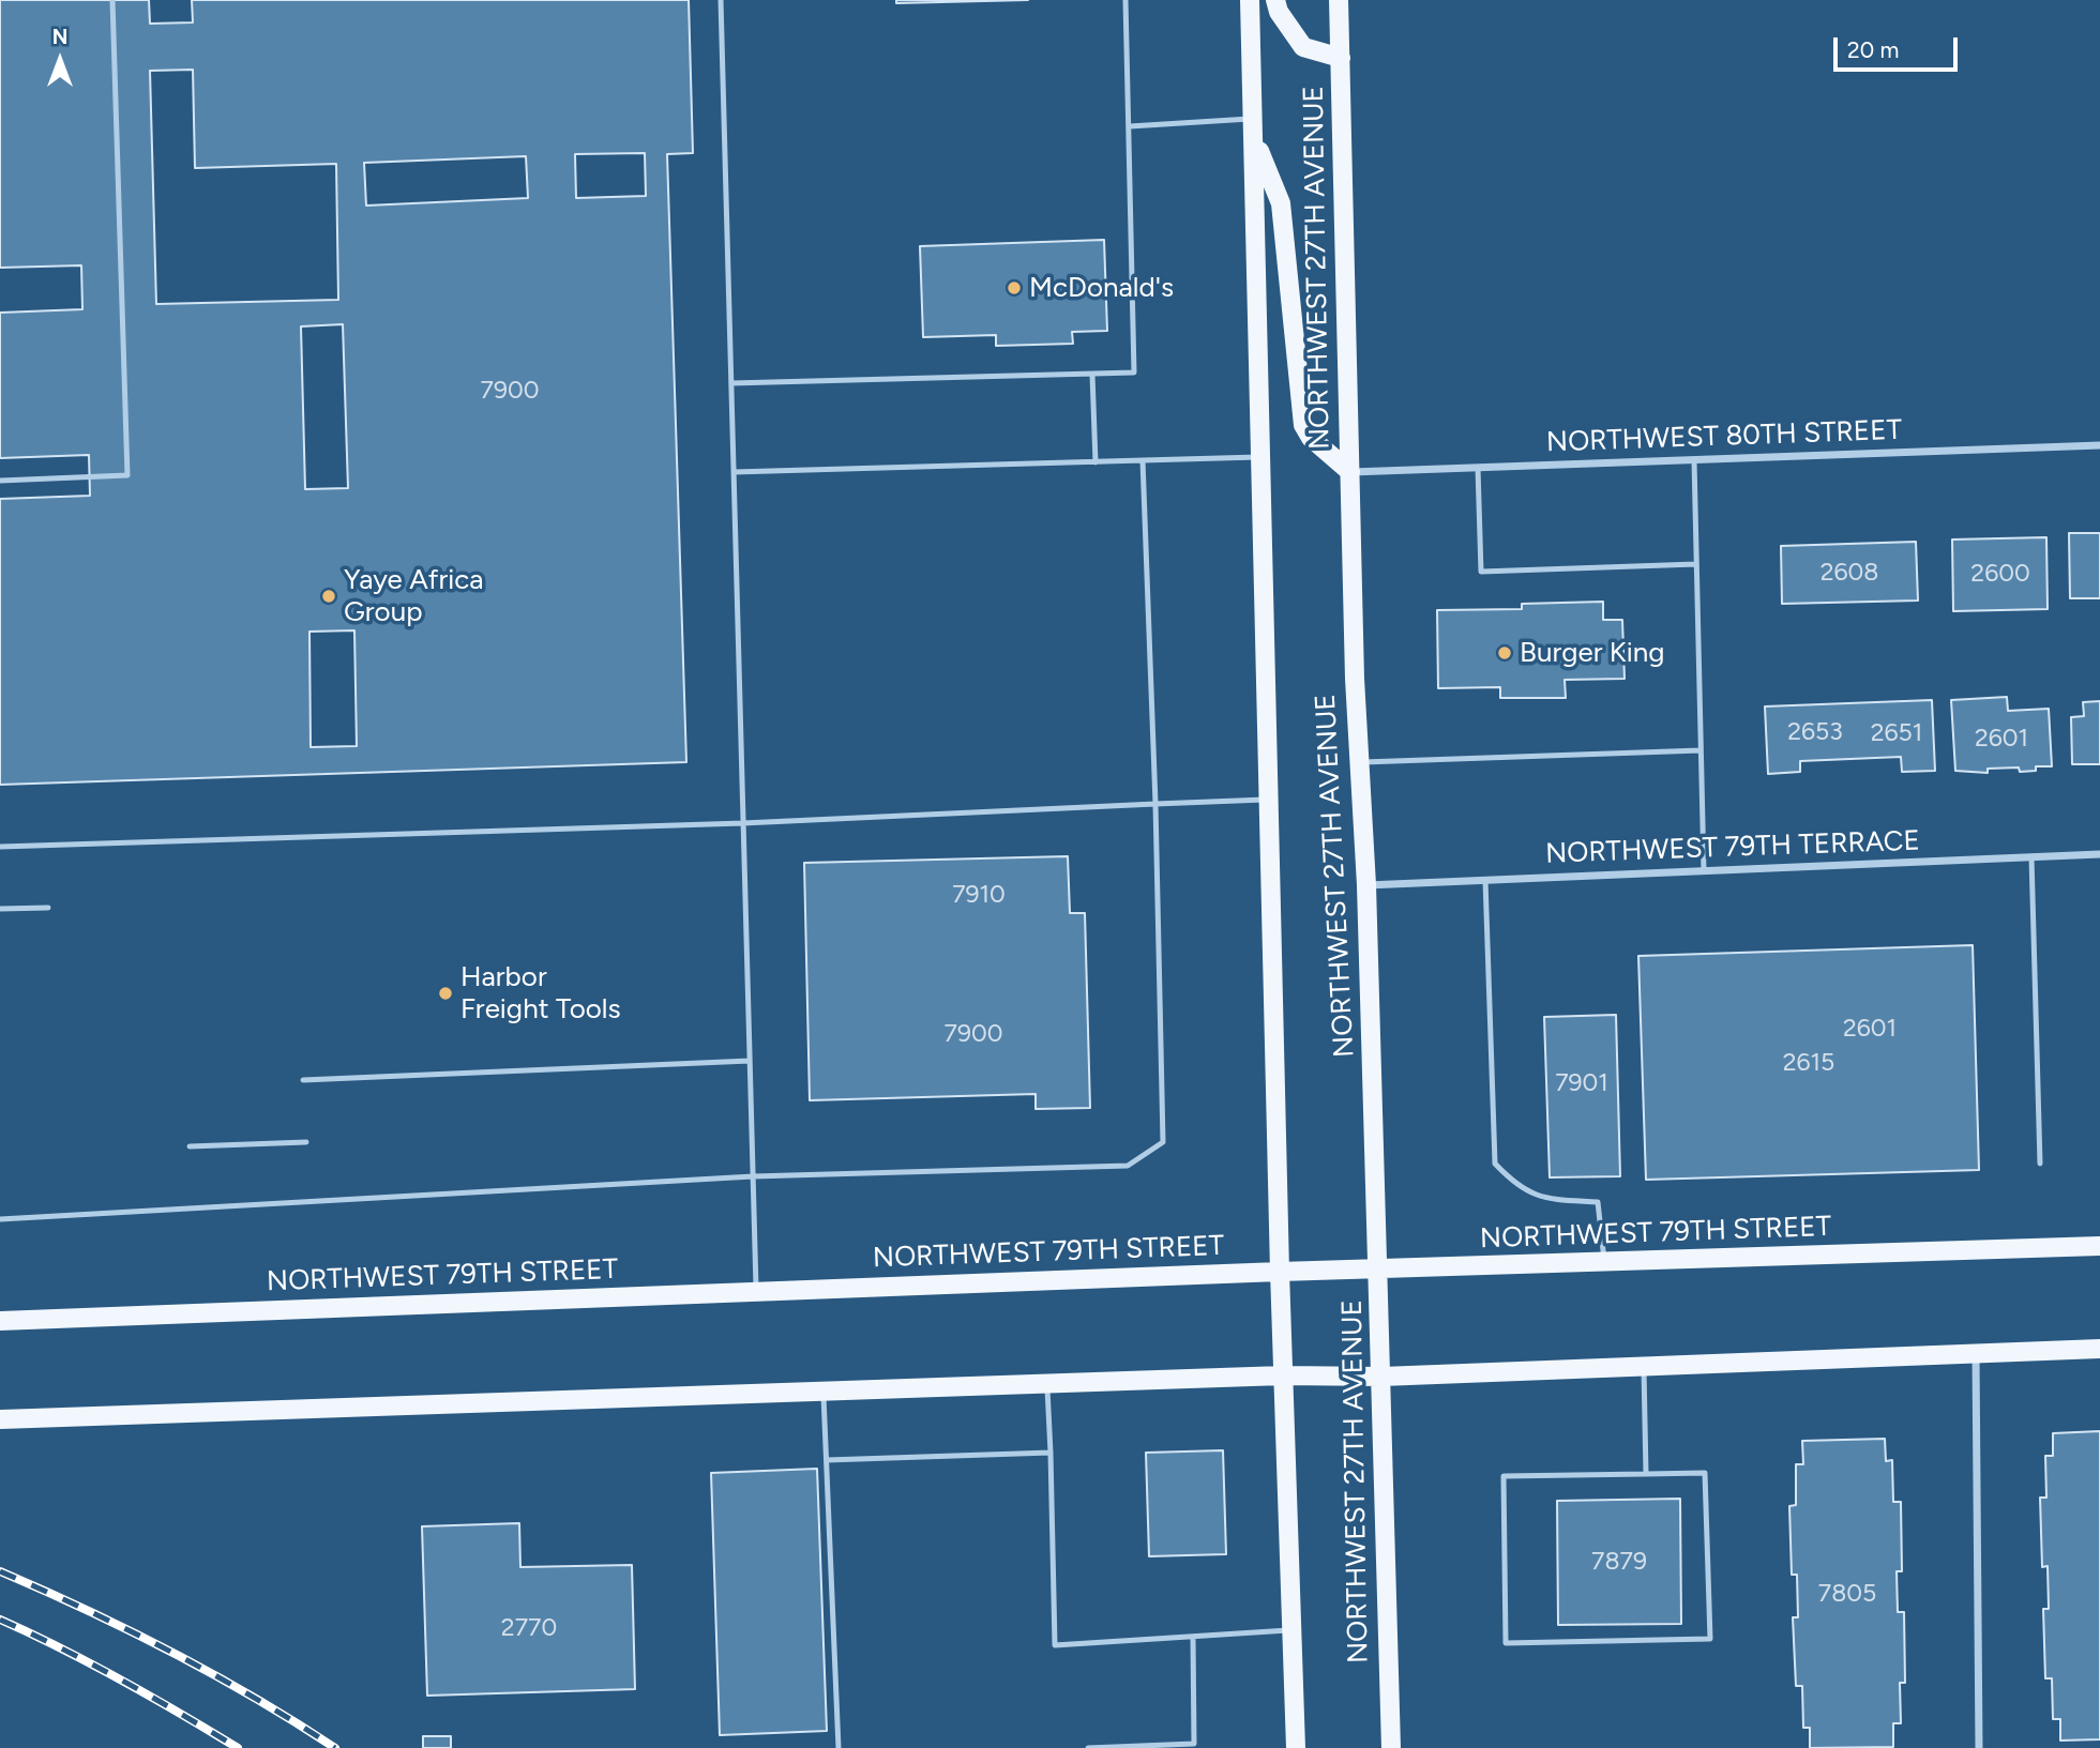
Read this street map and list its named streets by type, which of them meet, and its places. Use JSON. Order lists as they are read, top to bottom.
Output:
{
  "streets": {
    "main road": ["NORTHWEST 27TH AVENUE", "NORTHWEST 79TH STREET"],
    "street": ["NORTHWEST 80TH STREET", "NORTHWEST 79TH TERRACE"]
  },
  "crossings": [
    ["NORTHWEST 27TH AVENUE", "NORTHWEST 80TH STREET"],
    ["NORTHWEST 27TH AVENUE", "NORTHWEST 79TH TERRACE"],
    ["NORTHWEST 27TH AVENUE", "NORTHWEST 79TH STREET"]
  ],
  "places": [
    "McDonald's",
    "Yaye Africa Group",
    "Burger King",
    "Harbor Freight Tools"
  ],
  "house_numbers": [
    "7900",
    "2608",
    "2600",
    "2653",
    "2651",
    "2601",
    "7910",
    "2601",
    "7900",
    "2615",
    "7901",
    "7879",
    "7805",
    "2770"
  ],
  "scale_bar": "20 m",
  "north": "top"
}
